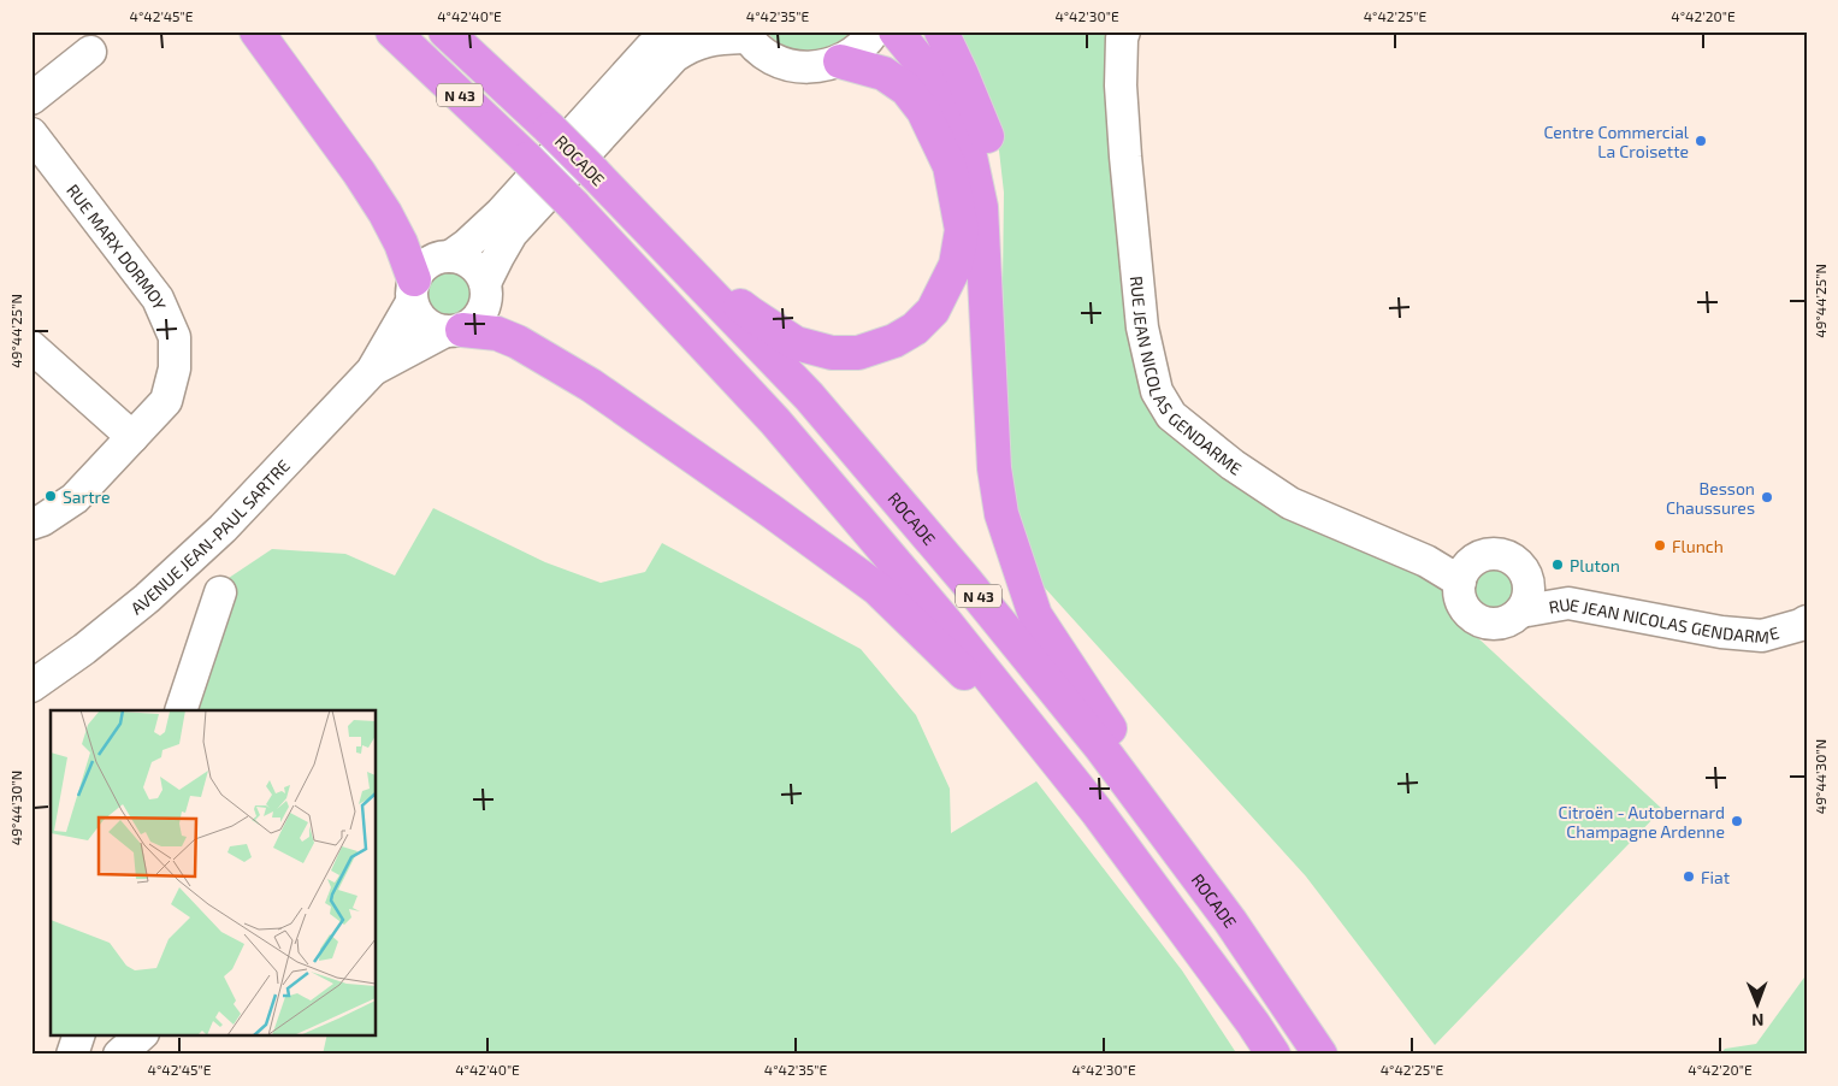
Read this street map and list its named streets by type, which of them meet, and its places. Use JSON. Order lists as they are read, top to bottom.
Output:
{
  "streets": {
    "highway": ["N 43", "ROCADE"],
    "street": ["RUE MARX DORMOY", "RUE JEAN NICOLAS GENDARME", "AVENUE JEAN-PAUL SARTRE"]
  },
  "places": [
    "Centre Commercial La Croisette",
    "Sartre",
    "Besson Chaussures",
    "Flunch",
    "Pluton",
    "Citroën - Autobernard Champagne Ardenne",
    "Fiat"
  ],
  "north": "bottom",
  "coordinates": [
    "4°42'45\"E",
    "4°42'40\"E",
    "4°42'35\"E",
    "4°42'30\"E",
    "4°42'25\"E",
    "4°42'20\"E",
    "49°44'25\"N",
    "49°44'30\"N"
  ]
}
